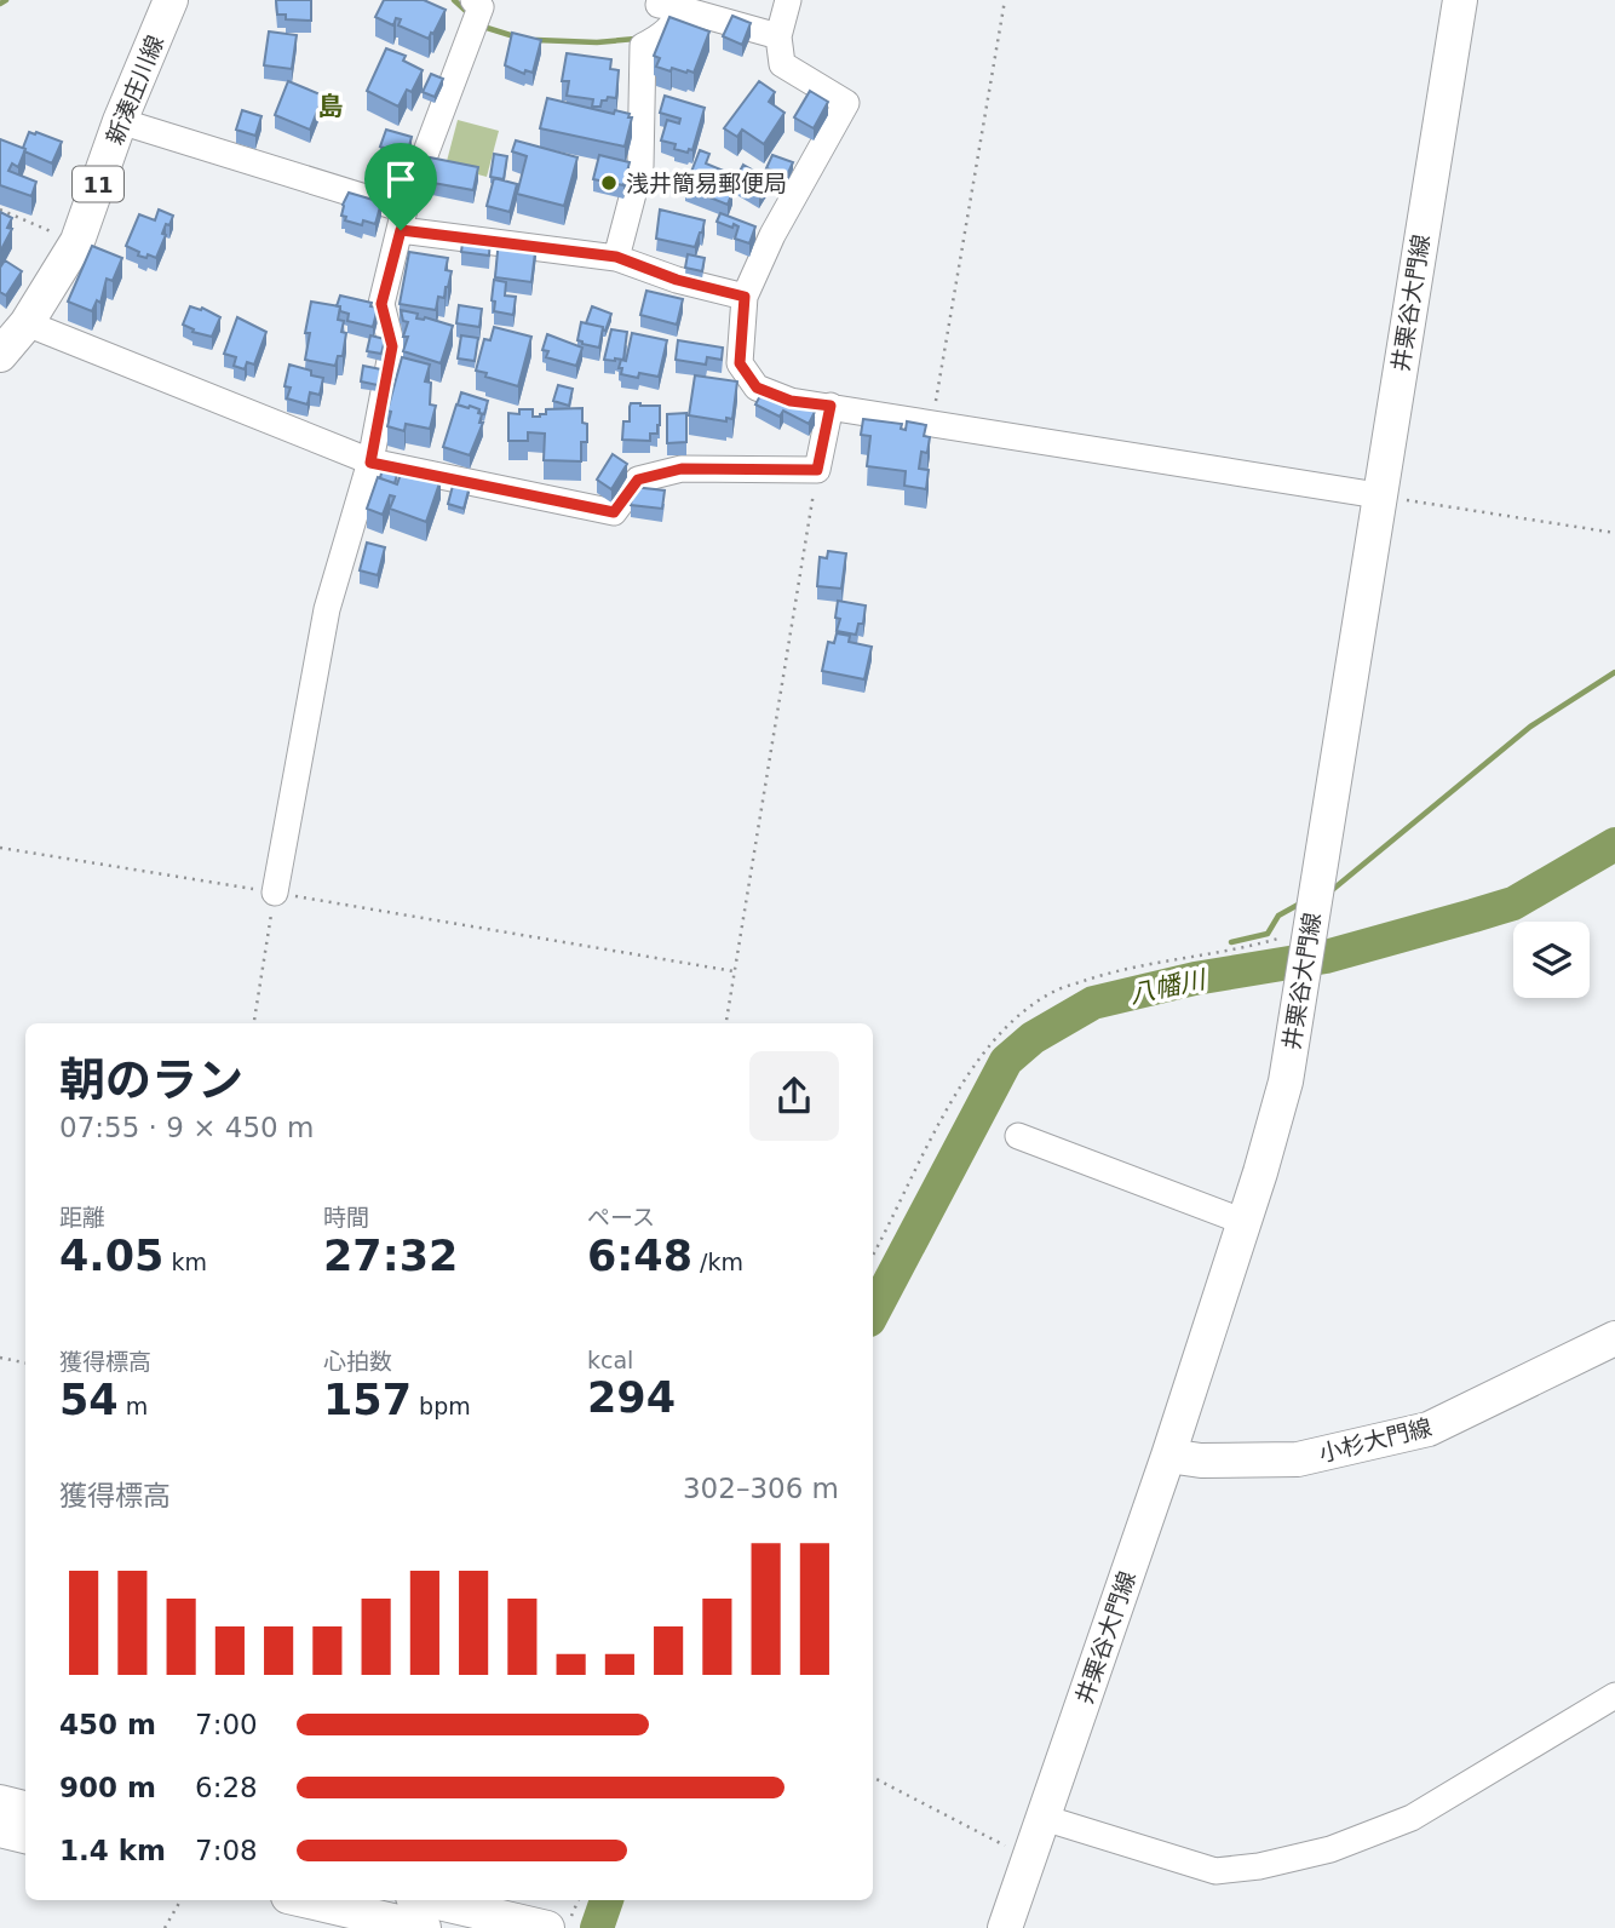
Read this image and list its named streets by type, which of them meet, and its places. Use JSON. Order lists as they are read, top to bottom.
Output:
{
  "streets": {
    "main road": [
      "新湊庄川線",
      "11",
      "井栗谷大門線",
      "小杉大門線"
    ]
  },
  "crossings": [
    ["井栗谷大門線", "小杉大門線"]
  ],
  "districts": ["島"],
  "water": ["八幡川"],
  "places": ["浅井簡易郵便局"],
  "page": {
    "heading": ["朝のラン", "07:55 · 9 × 450 m"],
    "stats": [
      ["距離", "4.05 km"],
      ["時間", "27:32"],
      ["ペース", "6:48 /km"],
      ["獲得標高", "54 m"],
      ["心拍数", "157 bpm"],
      ["kcal", "294"]
    ],
    "chart": ["獲得標高", "302–306 m"],
    "list": [
      {
        "name": "450 m",
        "note": "7:00"
      },
      {
        "name": "900 m",
        "note": "6:28"
      },
      {
        "name": "1.4 km",
        "note": "7:08"
      }
    ]
  }
}
